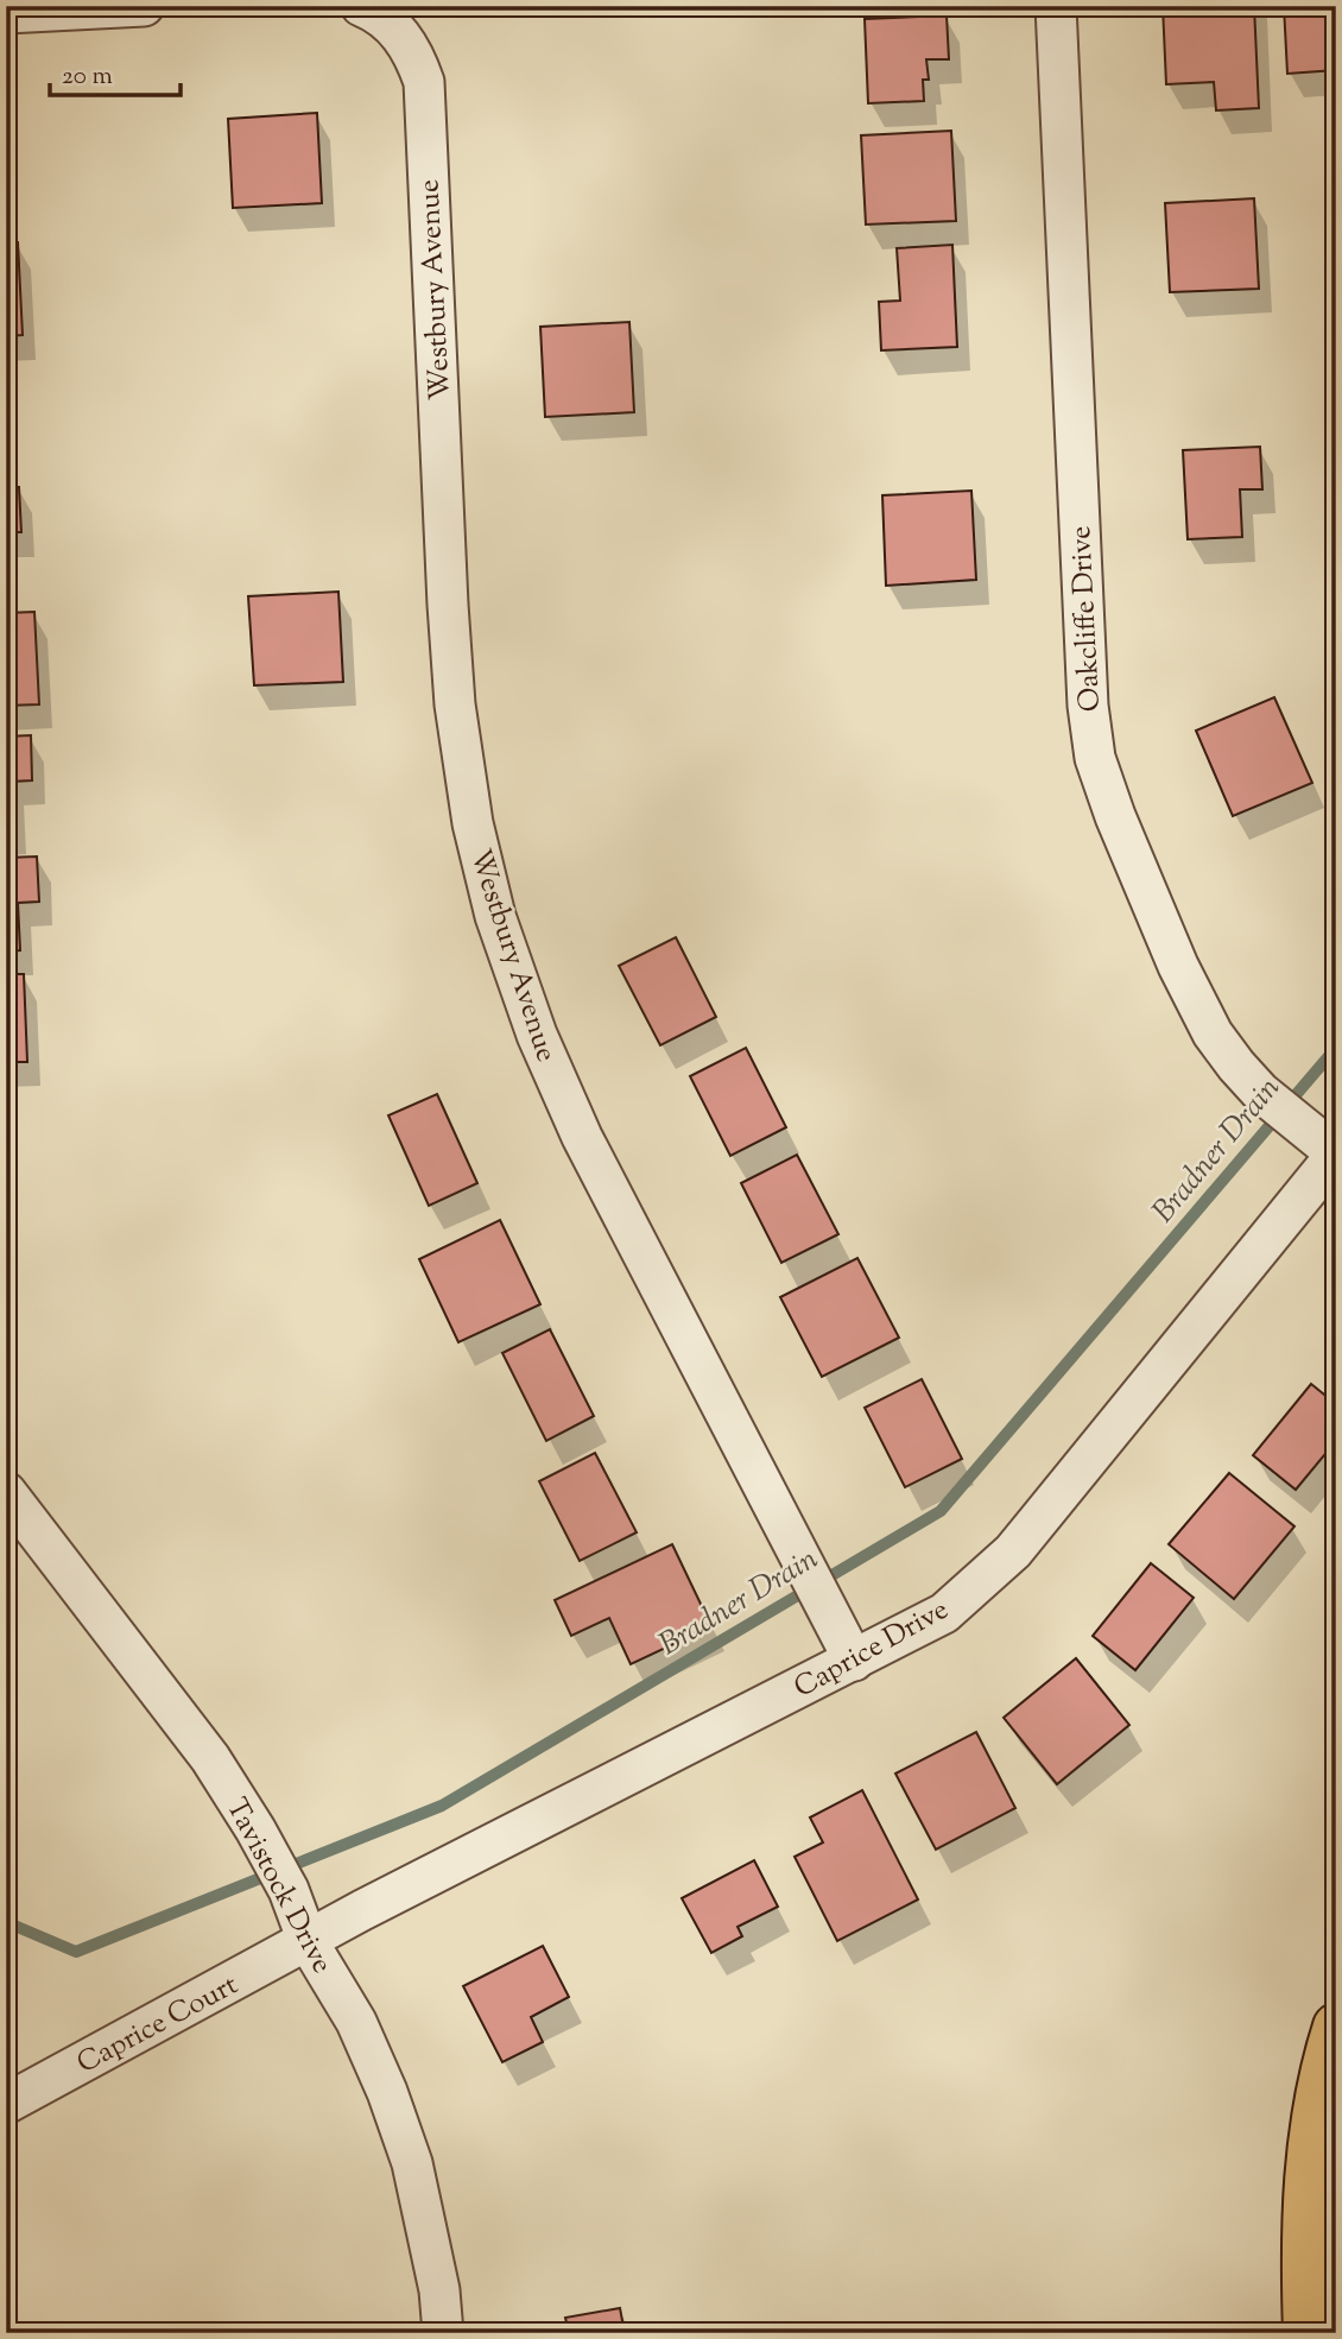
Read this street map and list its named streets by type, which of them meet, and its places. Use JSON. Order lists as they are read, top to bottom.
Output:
{
  "streets": {
    "street": [
      "Westbury Avenue",
      "Oakcliffe Drive",
      "Caprice Drive",
      "Tavistock Drive",
      "Caprice Court"
    ]
  },
  "crossings": [
    ["Westbury Avenue", "Caprice Drive"],
    ["Oakcliffe Drive", "Caprice Drive"],
    ["Caprice Drive", "Tavistock Drive"],
    ["Caprice Drive", "Caprice Court"],
    ["Tavistock Drive", "Caprice Court"]
  ],
  "water": ["Bradner Drain"],
  "scale_bar": "20 m"
}
